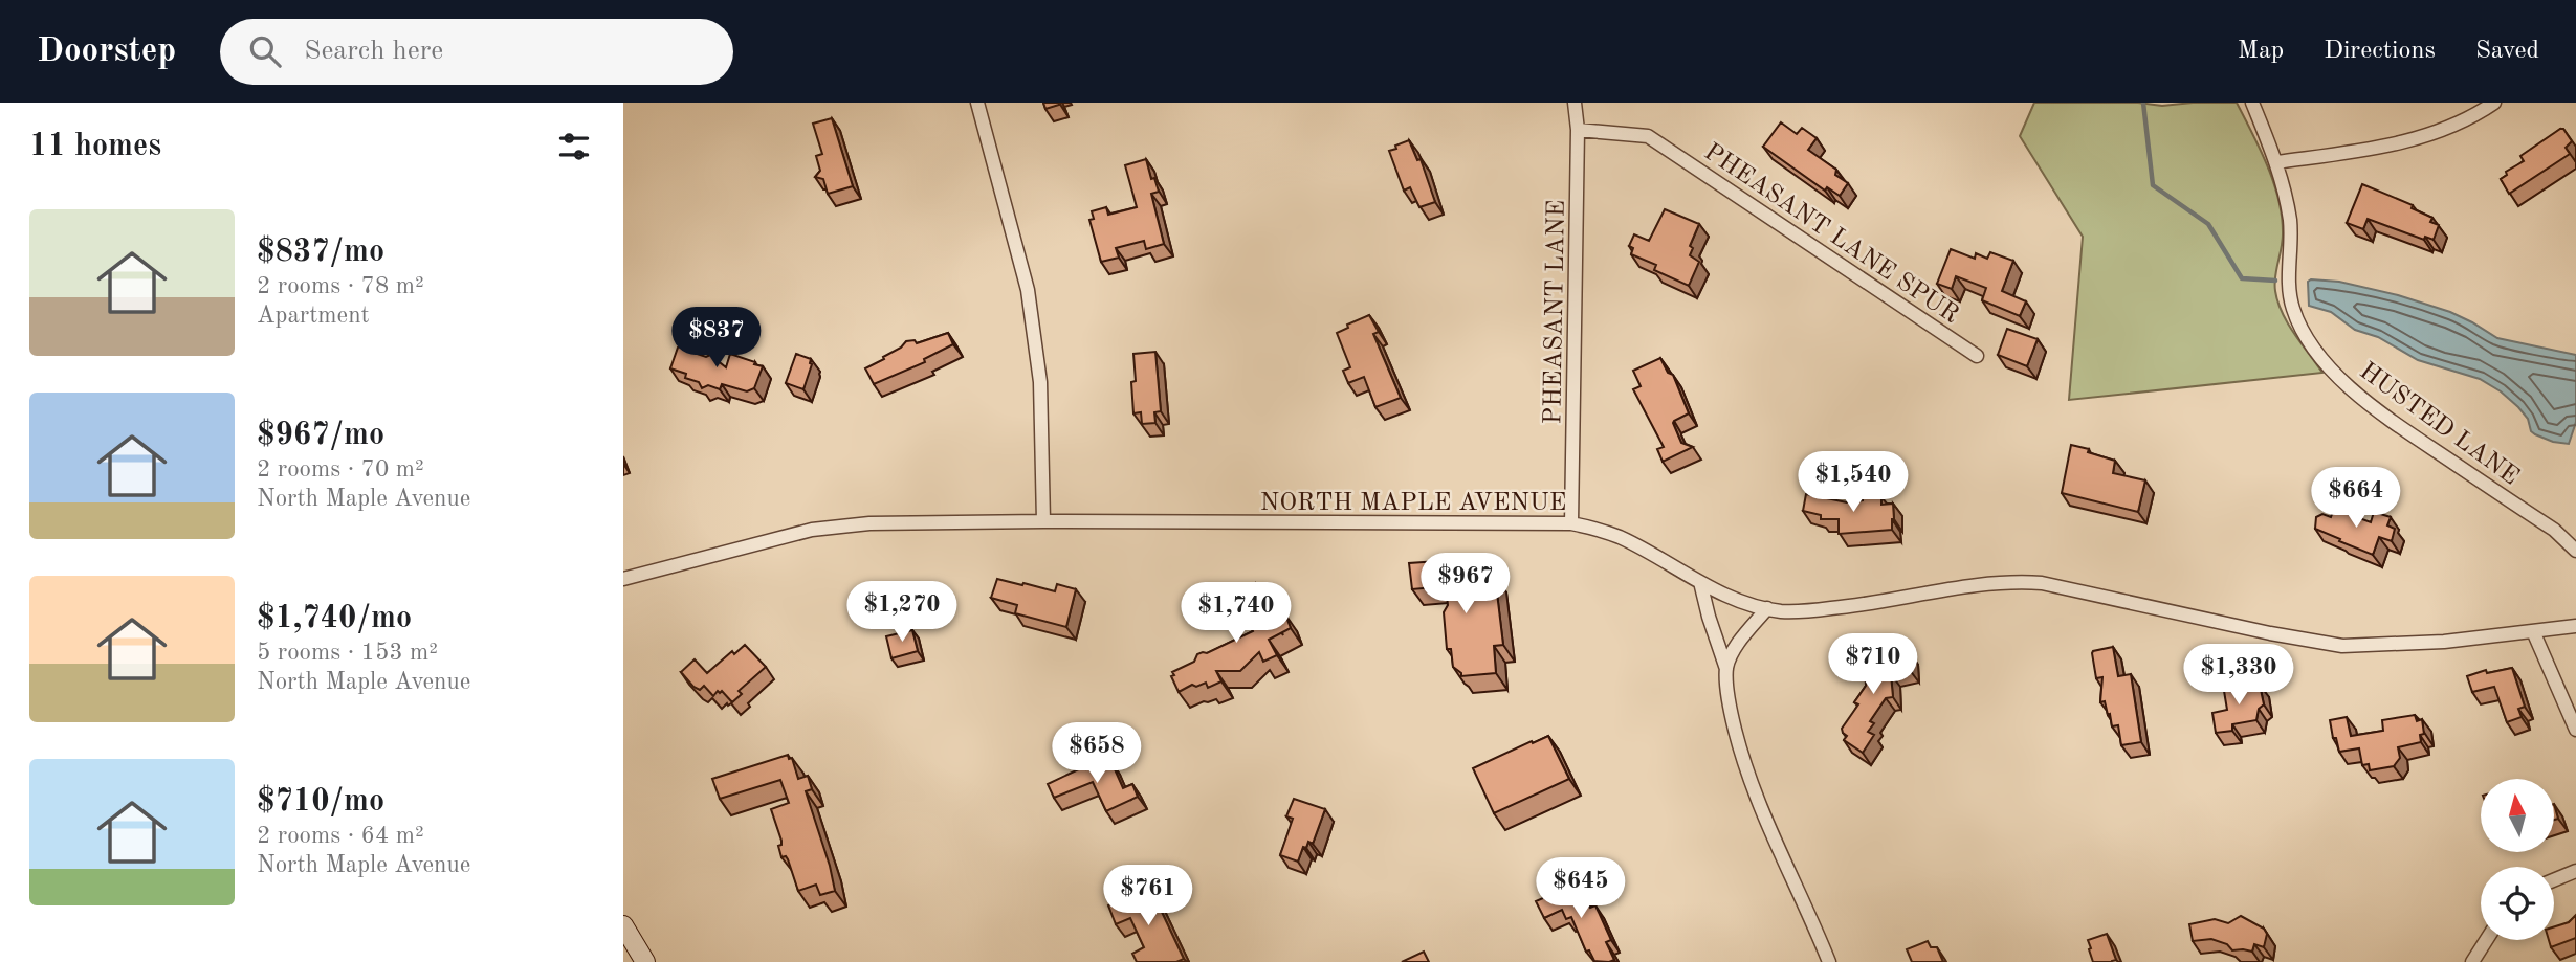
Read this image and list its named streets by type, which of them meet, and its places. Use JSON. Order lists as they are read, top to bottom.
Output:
{
  "streets": {
    "street": [
      "PHEASANT LANE SPUR",
      "PHEASANT LANE",
      "HUSTED LANE",
      "NORTH MAPLE AVENUE"
    ]
  },
  "crossings": [
    ["PHEASANT LANE SPUR", "PHEASANT LANE"],
    ["PHEASANT LANE", "NORTH MAPLE AVENUE"]
  ],
  "north": "top",
  "page": {
    "header": "Doorstep",
    "search": "Search here",
    "nav": ["Map", "Directions", "Saved"],
    "heading": "11 homes",
    "list": [
      {
        "name": "$837/mo",
        "note": "2 rooms · 78 m² · Apartment"
      },
      {
        "name": "$967/mo",
        "note": "2 rooms · 70 m² · North Maple Avenue"
      },
      {
        "name": "$1,740/mo",
        "note": "5 rooms · 153 m² · North Maple Avenue"
      },
      {
        "name": "$710/mo",
        "note": "2 rooms · 64 m² · North Maple Avenue"
      }
    ],
    "price": [
      "$837",
      "$1,540",
      "$664",
      "$967",
      "$1,270",
      "$1,740",
      "$710",
      "$1,330",
      "$658",
      "$645",
      "$761"
    ]
  }
}
